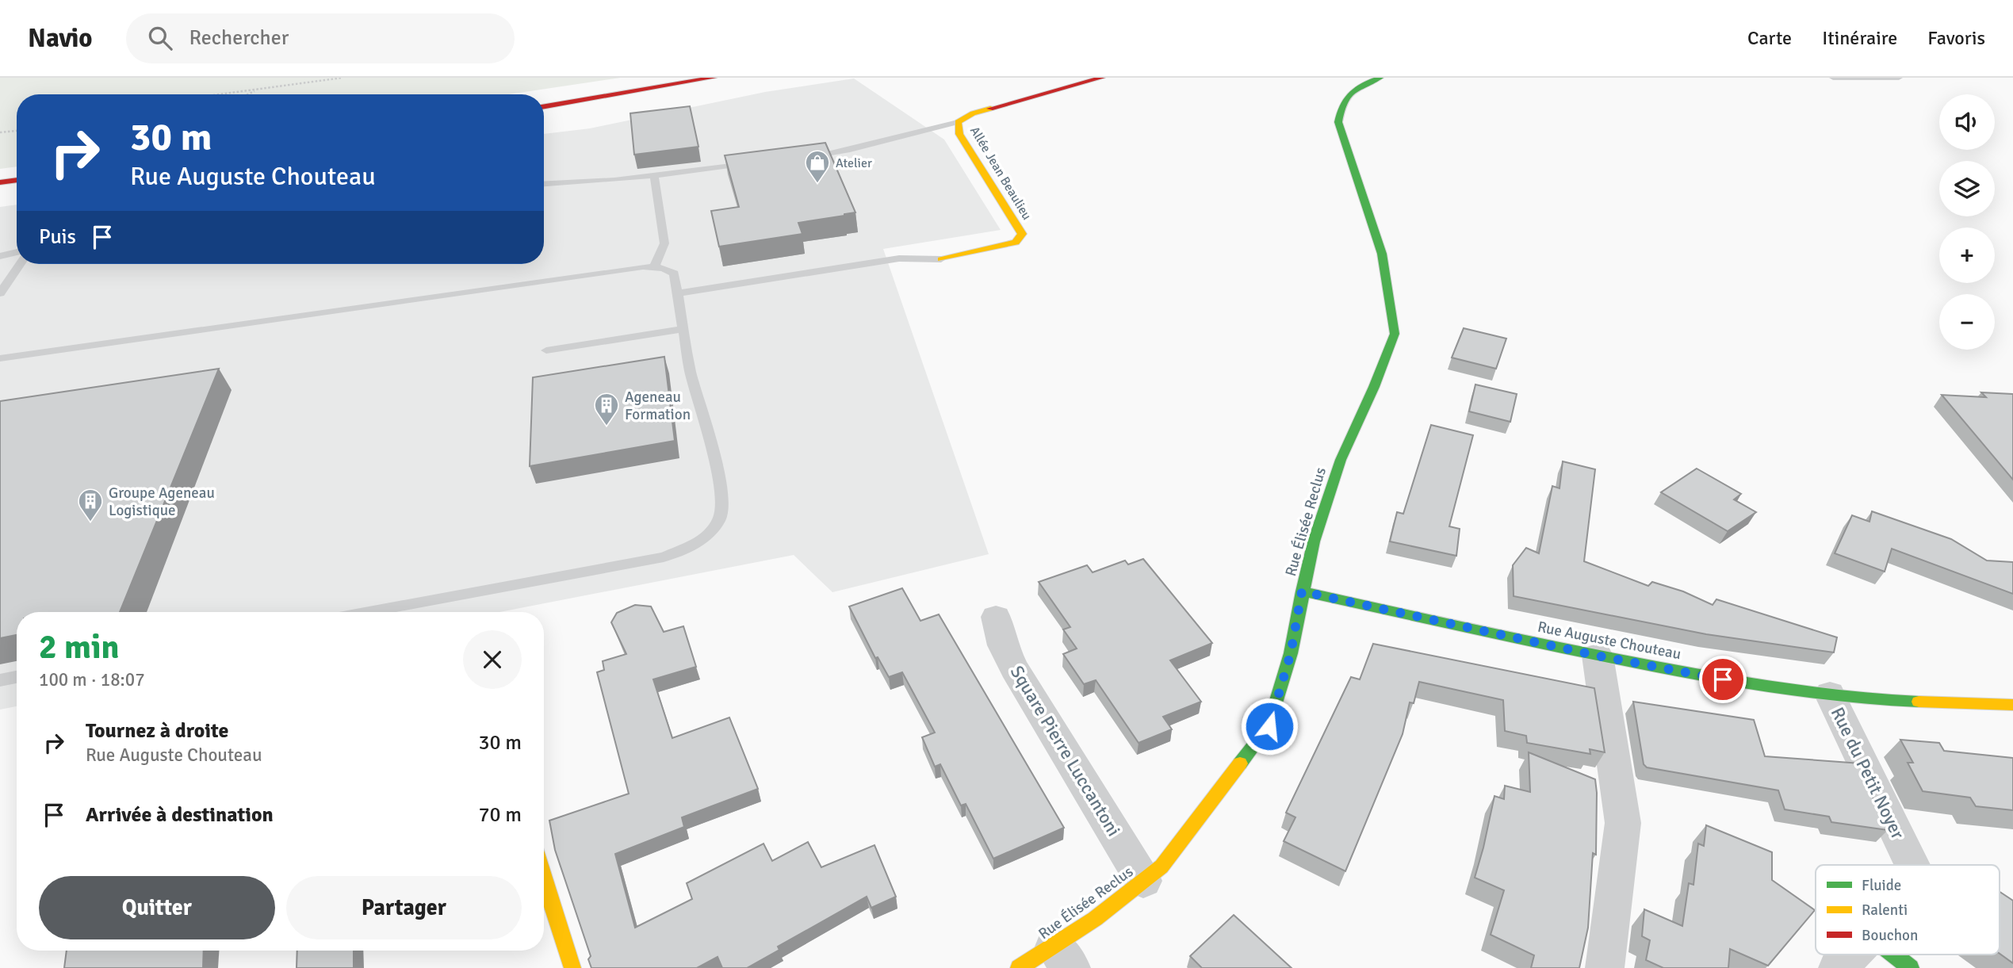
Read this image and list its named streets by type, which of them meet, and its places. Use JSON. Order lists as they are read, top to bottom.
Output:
{
  "streets": {
    "street": [
      "Allée Jean Beaulieu",
      "Rue Élisée Reclus",
      "Rue Auguste Chouteau",
      "Square Pierre Luccantoni",
      "Rue du Petit Noyer"
    ]
  },
  "crossings": [
    ["Rue Élisée Reclus", "Rue Auguste Chouteau"],
    ["Rue Élisée Reclus", "Square Pierre Luccantoni"],
    ["Rue Auguste Chouteau", "Rue du Petit Noyer"]
  ],
  "places": {
    "shop": ["Atelier"],
    "building": ["Ageneau Formation", "Groupe Ageneau Logistique"]
  },
  "legend": ["Fluide", "Ralenti", "Bouchon"],
  "page": {
    "header": "Navio",
    "search": "Rechercher",
    "nav": ["Carte", "Itinéraire", "Favoris"],
    "map_buttons": ["+", "−"],
    "turn": ["30 m", "Rue Auguste Chouteau"],
    "then": "Puis",
    "heading": ["2 min", "100 m · 18:07"],
    "list": [
      {
        "name": "Tournez à droite",
        "note": "Rue Auguste Chouteau",
        "value": "30 m"
      },
      {
        "name": "Arrivée à destination",
        "value": "70 m"
      }
    ],
    "buttons": ["Quitter", "Partager"]
  }
}
